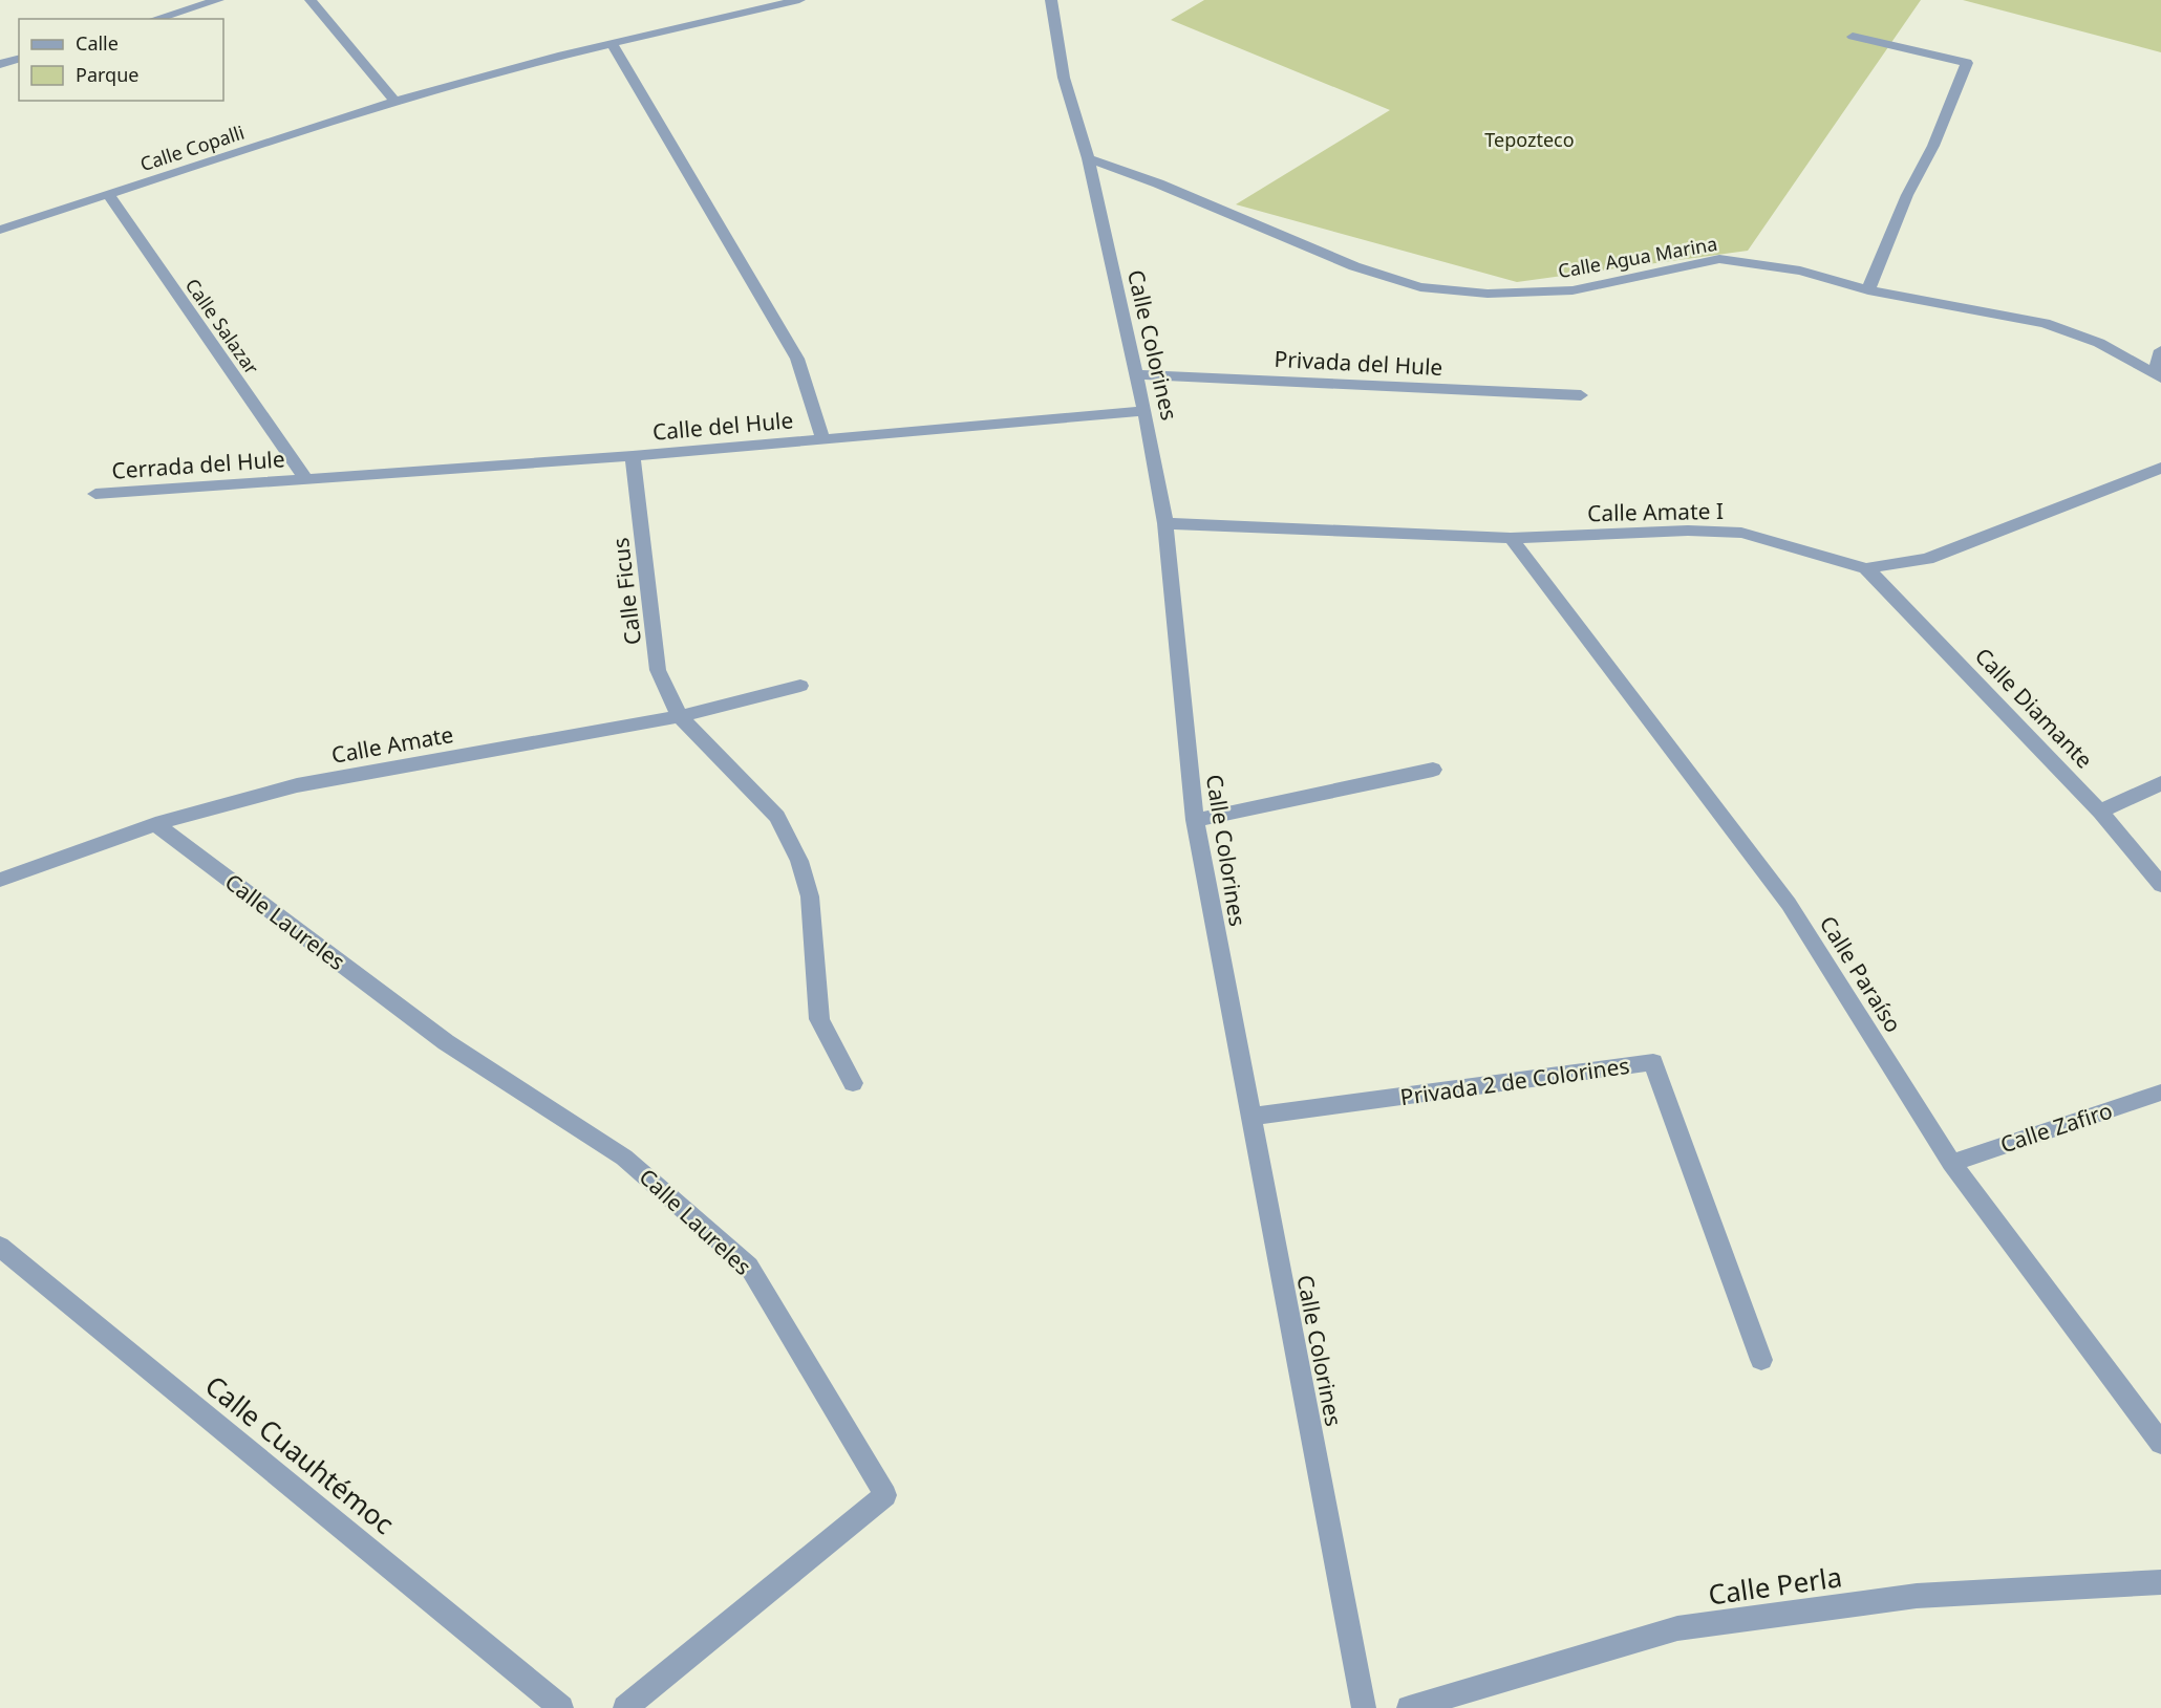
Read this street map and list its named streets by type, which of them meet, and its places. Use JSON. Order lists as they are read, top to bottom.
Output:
{
  "streets": {
    "street": [
      "Calle Copalli",
      "Calle Agua Marina",
      "Calle Salazar",
      "Calle Colorines",
      "Privada del Hule",
      "Calle del Hule",
      "Cerrada del Hule",
      "Calle Amate I",
      "Calle Ficus",
      "Calle Diamante",
      "Calle Amate",
      "Calle Laureles",
      "Calle Paraíso",
      "Privada 2 de Colorines",
      "Calle Zafiro",
      "Calle Cuauhtémoc",
      "Calle Perla"
    ]
  },
  "crossings": [
    ["Calle Copalli", "Calle Salazar"],
    ["Calle Agua Marina", "Calle Colorines"],
    ["Calle Salazar", "Calle del Hule"],
    ["Calle Salazar", "Cerrada del Hule"],
    ["Calle Colorines", "Privada del Hule"],
    ["Calle Colorines", "Calle del Hule"],
    ["Calle Colorines", "Calle Amate I"],
    ["Calle Colorines", "Privada 2 de Colorines"],
    ["Calle del Hule", "Cerrada del Hule"],
    ["Calle del Hule", "Calle Ficus"],
    ["Calle Amate I", "Calle Diamante"],
    ["Calle Amate I", "Calle Paraíso"],
    ["Calle Ficus", "Calle Amate"],
    ["Calle Amate", "Calle Laureles"],
    ["Calle Paraíso", "Calle Zafiro"]
  ],
  "parks": ["Tepozteco"],
  "legend": ["Calle", "Parque"]
}
